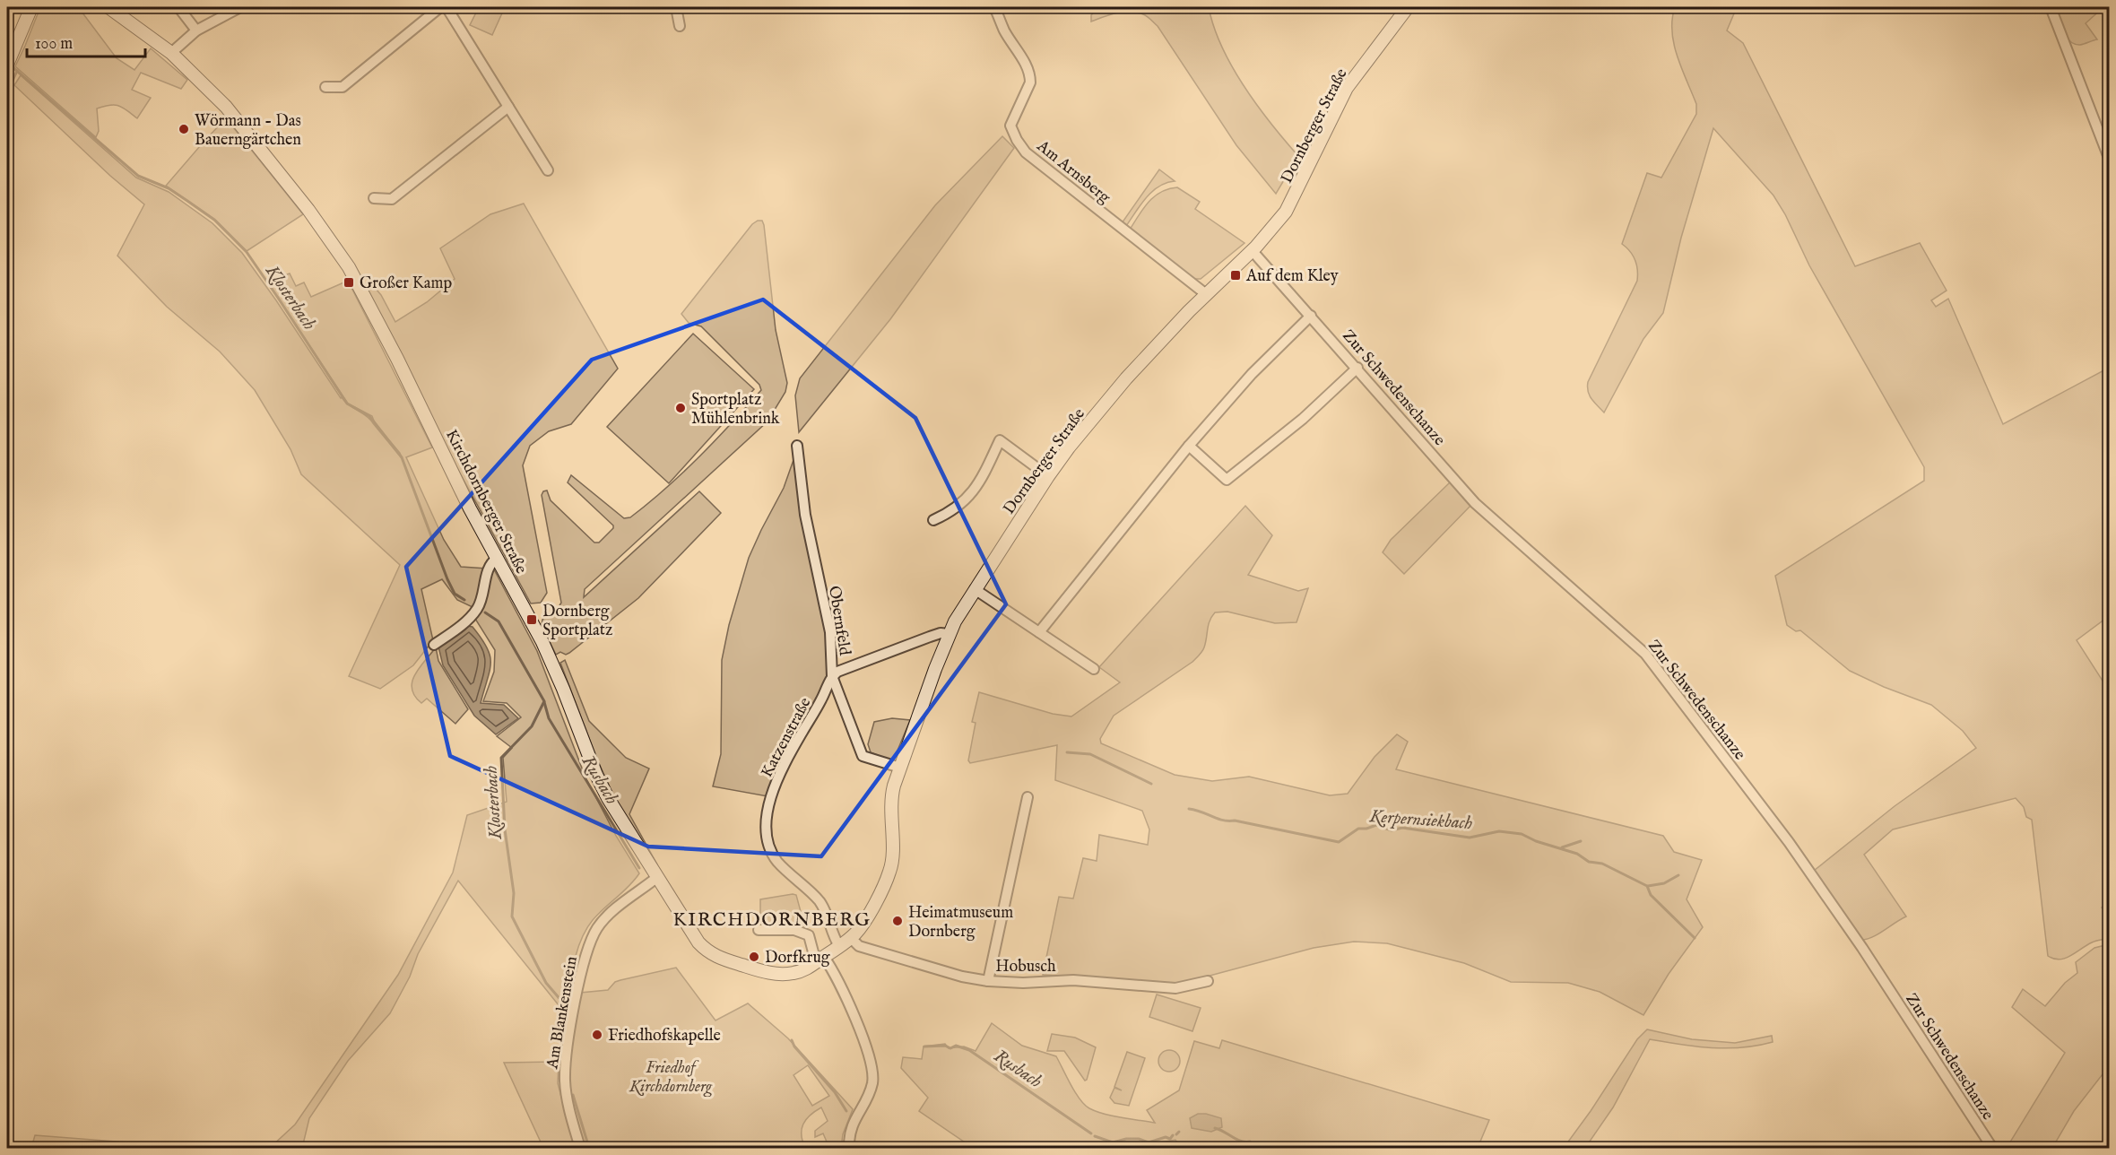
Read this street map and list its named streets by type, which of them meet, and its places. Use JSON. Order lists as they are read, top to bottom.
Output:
{
  "streets": {
    "street": [
      "Dornberger Straße",
      "Am Arnsberg",
      "Zur Schwedenschanze",
      "Kirchdornberger Straße",
      "Obernfeld",
      "Katzenstraße",
      "Hobusch",
      "Am Blankenstein"
    ]
  },
  "crossings": [
    ["Dornberger Straße", "Am Arnsberg"],
    ["Dornberger Straße", "Zur Schwedenschanze"],
    ["Dornberger Straße", "Kirchdornberger Straße"],
    ["Dornberger Straße", "Obernfeld"],
    ["Dornberger Straße", "Katzenstraße"],
    ["Dornberger Straße", "Hobusch"],
    ["Kirchdornberger Straße", "Am Blankenstein"],
    ["Obernfeld", "Katzenstraße"]
  ],
  "districts": ["KIRCHDORNBERG"],
  "water": ["Klosterbach", "Rusbach", "Kerpernsiekbach"],
  "parks": ["Friedhof Kirchdornberg"],
  "places": {
    "other": [
      "Wörmann - Das Bauerngärtchen",
      "Sportplatz Mühlenbrink",
      "Heimatmuseum Dornberg",
      "Dorfkrug",
      "Friedhofskapelle"
    ],
    "transit": ["Auf dem Kley", "Großer Kamp", "Dornberg Sportplatz"]
  },
  "scale_bar": "100 m"
}
